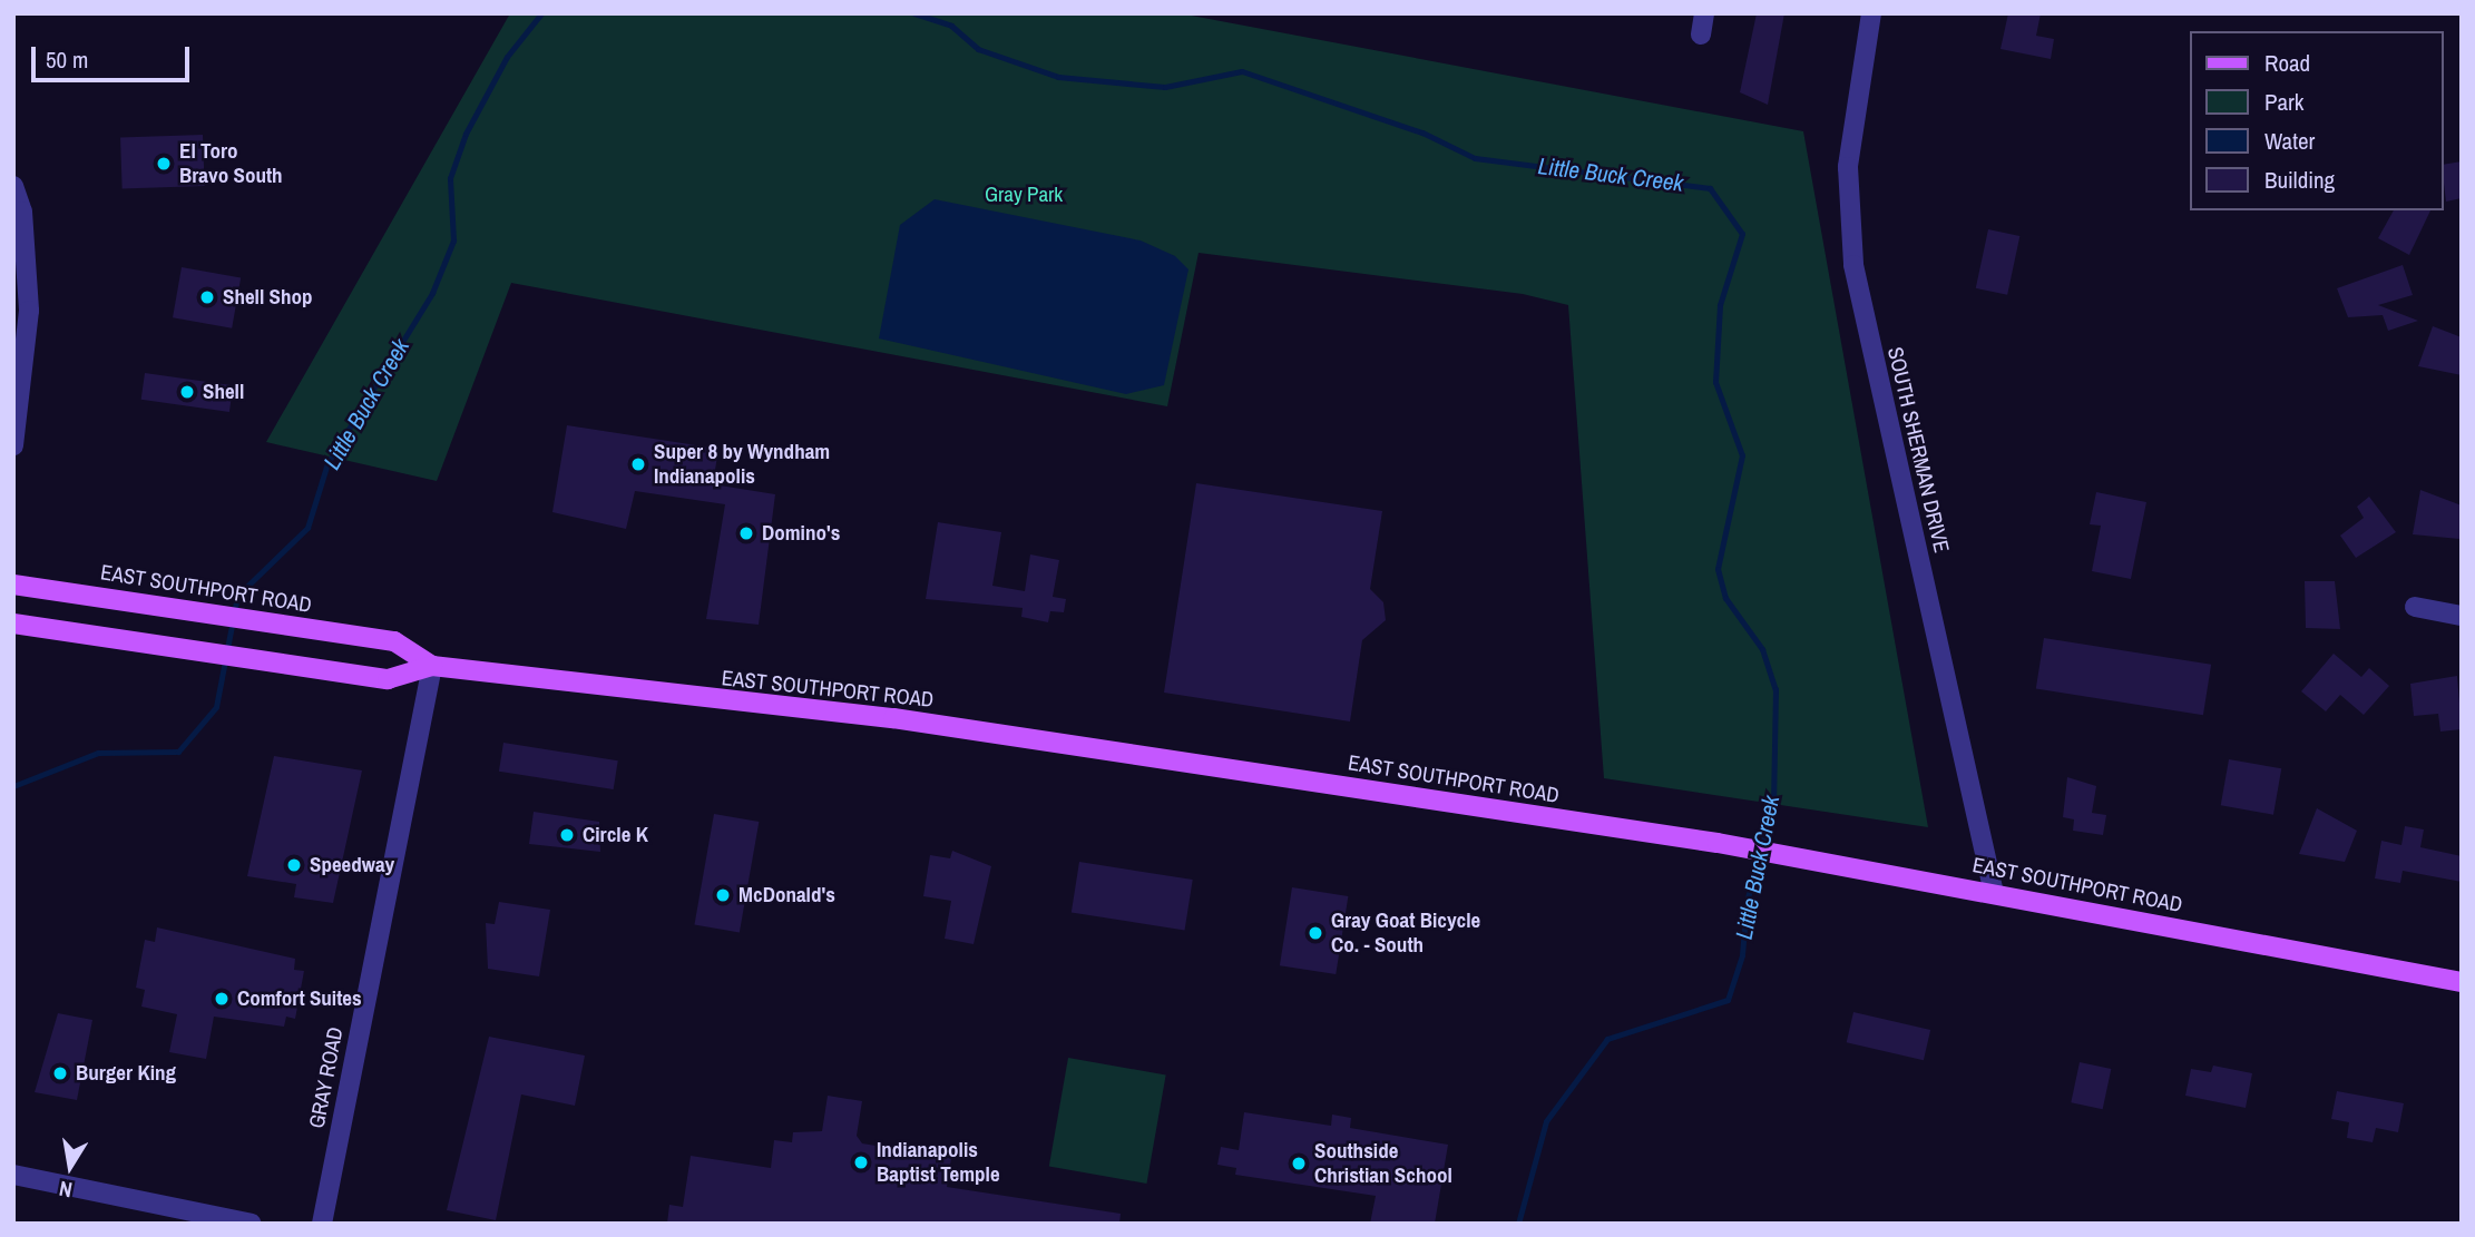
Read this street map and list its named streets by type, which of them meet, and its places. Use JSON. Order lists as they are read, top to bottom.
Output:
{
  "streets": {
    "main road": ["EAST SOUTHPORT ROAD"],
    "street": ["SOUTH SHERMAN DRIVE", "GRAY ROAD"]
  },
  "crossings": [
    ["SOUTH SHERMAN DRIVE", "EAST SOUTHPORT ROAD"],
    ["EAST SOUTHPORT ROAD", "GRAY ROAD"]
  ],
  "water": ["Little Buck Creek"],
  "parks": ["Gray Park"],
  "places": [
    "El Toro Bravo South",
    "Shell Shop",
    "Shell",
    "Super 8 by Wyndham Indianapolis",
    "Domino's",
    "Circle K",
    "Speedway",
    "McDonald's",
    "Gray Goat Bicycle Co. - South",
    "Comfort Suites",
    "Burger King",
    "Indianapolis Baptist Temple",
    "Southside Christian School"
  ],
  "legend": [
    "Road",
    "Park",
    "Water",
    "Building"
  ],
  "scale_bar": "50 m",
  "north": "bottom"
}
